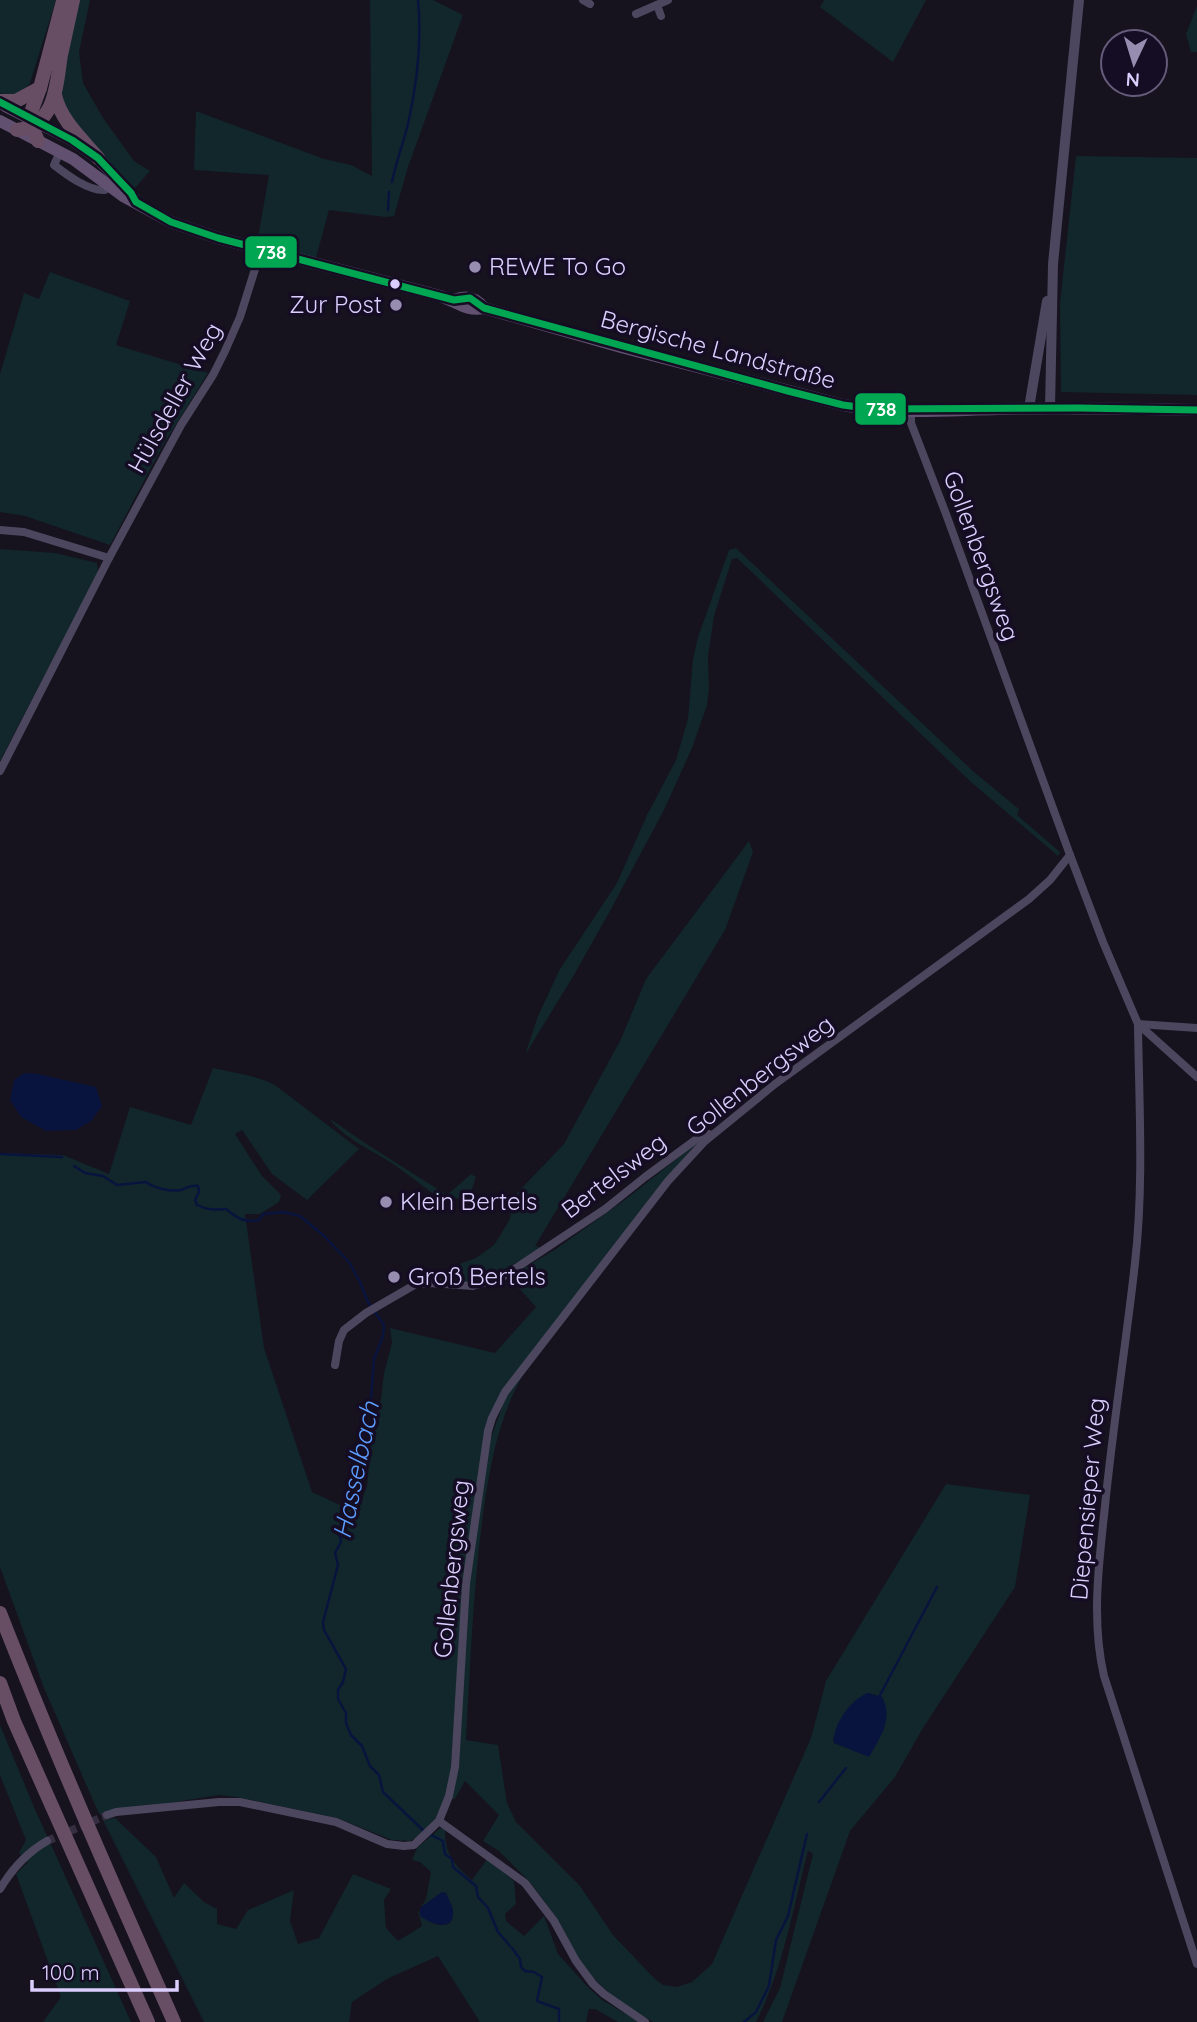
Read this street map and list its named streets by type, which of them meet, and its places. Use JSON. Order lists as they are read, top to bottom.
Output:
{
  "streets": {
    "main road": ["Bergische Landstraße"],
    "street": [
      "Hülsdeller Weg",
      "Gollenbergsweg",
      "Bertelsweg",
      "Diepensieper Weg"
    ]
  },
  "crossings": [
    ["Bergische Landstraße", "Hülsdeller Weg"],
    ["Bergische Landstraße", "Gollenbergsweg"],
    ["Gollenbergsweg", "Bertelsweg"]
  ],
  "water": ["Hasselbach"],
  "places": [
    "REWE To Go",
    "Zur Post",
    "Klein Bertels",
    "Groß Bertels"
  ],
  "lines": ["transit line 738"],
  "scale_bar": "100 m",
  "north": "bottom"
}
